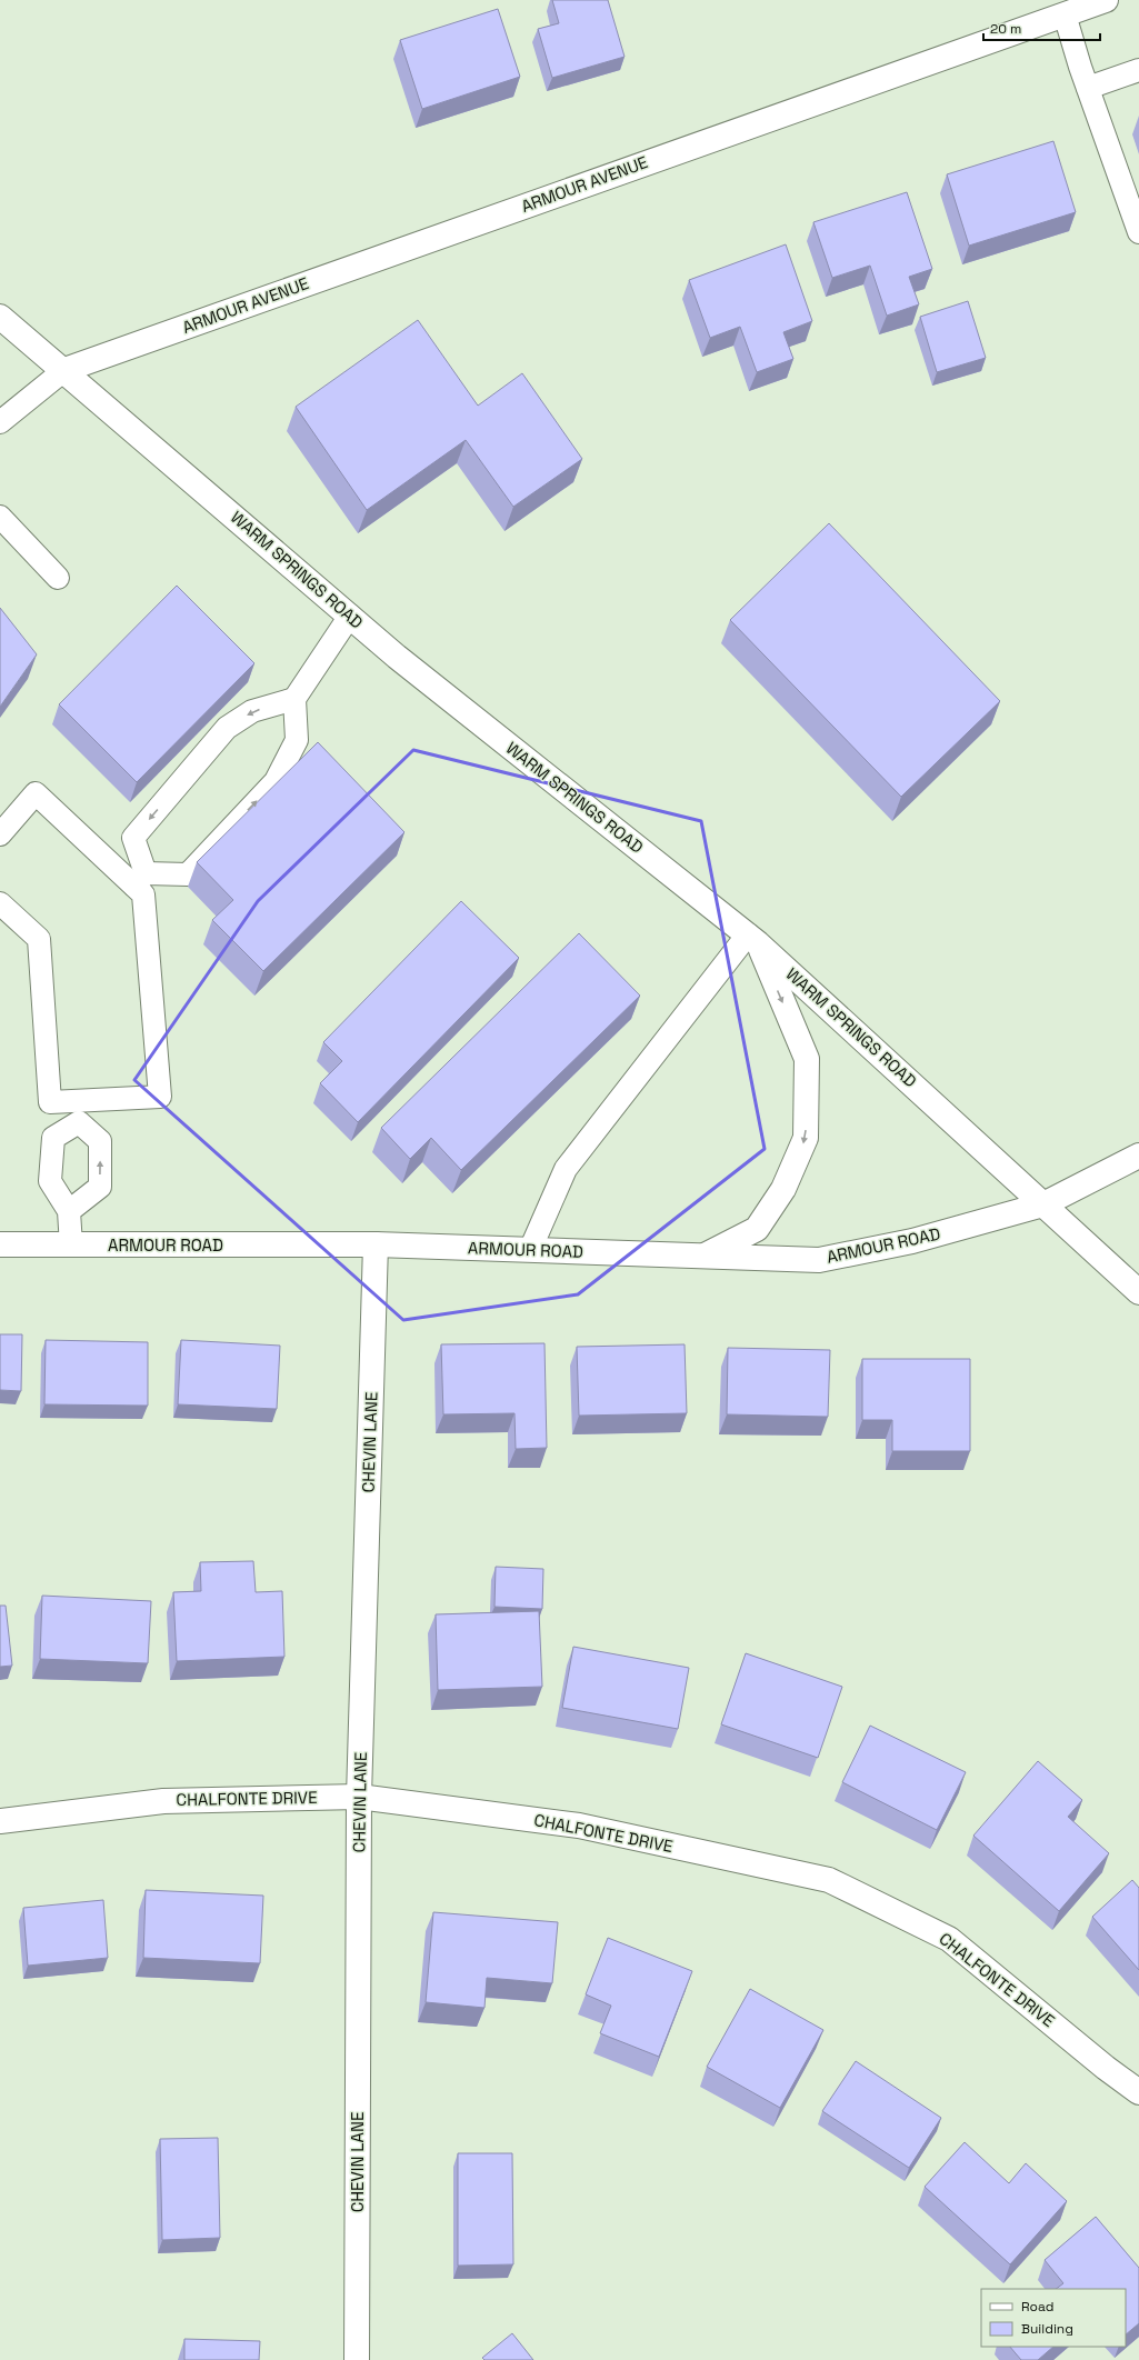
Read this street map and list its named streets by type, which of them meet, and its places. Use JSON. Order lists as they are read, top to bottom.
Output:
{
  "streets": {
    "street": [
      "ARMOUR AVENUE",
      "WARM SPRINGS ROAD",
      "ARMOUR ROAD",
      "CHEVIN LANE",
      "CHALFONTE DRIVE"
    ]
  },
  "crossings": [
    ["ARMOUR AVENUE", "WARM SPRINGS ROAD"],
    ["WARM SPRINGS ROAD", "ARMOUR ROAD"],
    ["ARMOUR ROAD", "CHEVIN LANE"],
    ["CHEVIN LANE", "CHALFONTE DRIVE"]
  ],
  "legend": ["Road", "Building"],
  "scale_bar": "20 m"
}
